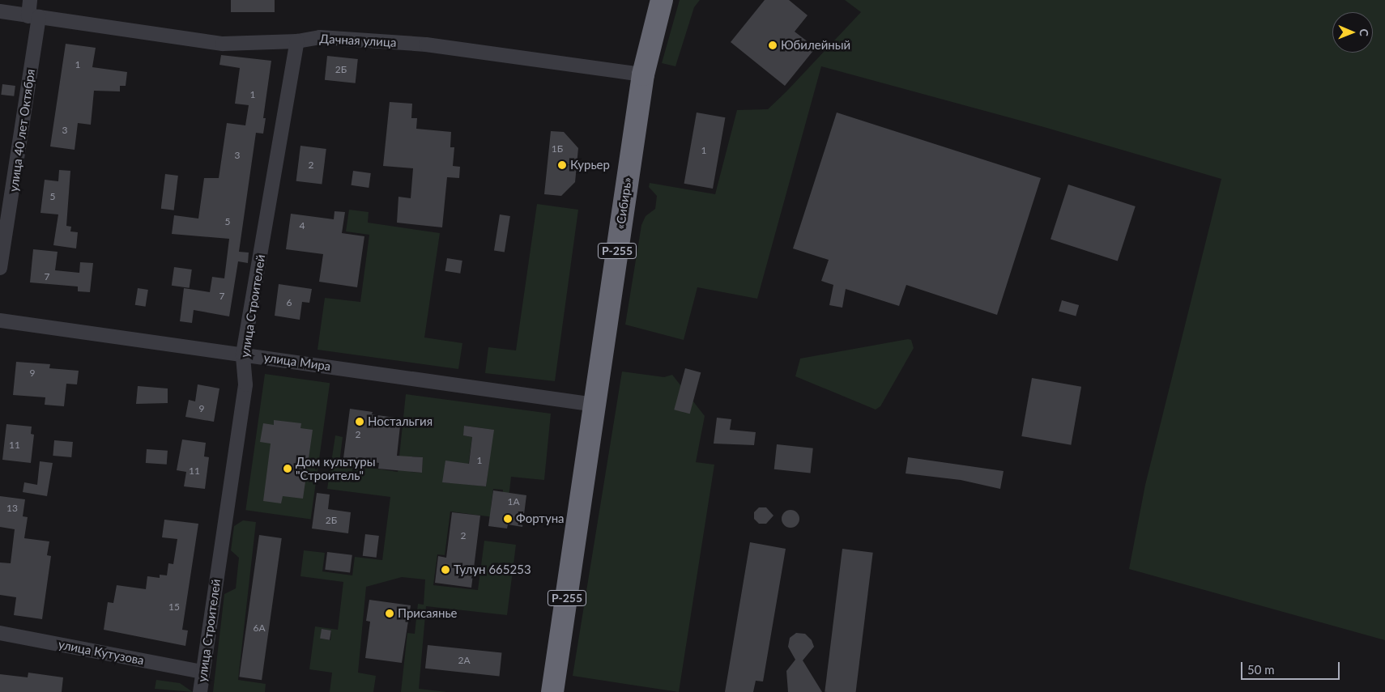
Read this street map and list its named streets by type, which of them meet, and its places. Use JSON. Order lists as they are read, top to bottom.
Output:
{
  "streets": {
    "highway": ["«Сибирь»", "Р-255"],
    "street": [
      "Дачная улица",
      "улица 40 лет Октября",
      "улица Строителей",
      "улица Мира",
      "улица Кутузова"
    ]
  },
  "crossings": [
    ["Дачная улица", "улица 40 лет Октября"],
    ["Дачная улица", "«Сибирь»"],
    ["Дачная улица", "улица Строителей"],
    ["«Сибирь»", "улица Мира"],
    ["улица Строителей", "улица Мира"],
    ["улица Строителей", "улица Кутузова"]
  ],
  "places": [
    "Юбилейный",
    "Курьер",
    "Ностальгия",
    "Дом культуры \"Строитель\"",
    "Фортуна",
    "Тулун 665253",
    "Присаянье"
  ],
  "house_numbers": [
    "1",
    "2Б",
    "1",
    "3",
    "1Б",
    "1",
    "3",
    "2",
    "5",
    "5",
    "4",
    "7",
    "7",
    "6",
    "9",
    "9",
    "2",
    "11",
    "1",
    "11",
    "1А",
    "13",
    "2Б",
    "2",
    "15",
    "6А",
    "2А"
  ],
  "scale_bar": "50 m",
  "north": "right"
}
